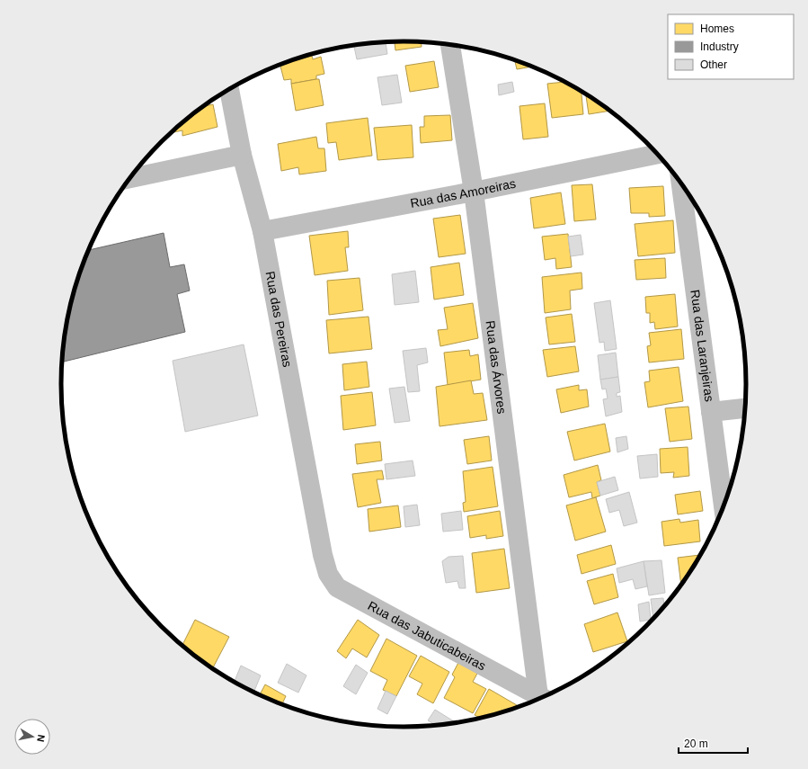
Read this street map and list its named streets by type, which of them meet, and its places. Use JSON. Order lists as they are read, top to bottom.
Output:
{
  "streets": {
    "street": [
      "Rua das Amoreiras",
      "Rua das Pereiras",
      "Rua das Laranjeiras",
      "Rua das Árvores",
      "Rua das Jabuticabeiras"
    ]
  },
  "crossings": [
    ["Rua das Amoreiras", "Rua das Pereiras"],
    ["Rua das Amoreiras", "Rua das Árvores"],
    ["Rua das Pereiras", "Rua das Jabuticabeiras"]
  ],
  "legend": ["Homes", "Industry", "Other"],
  "scale_bar": "20 m",
  "north": "right"
}
